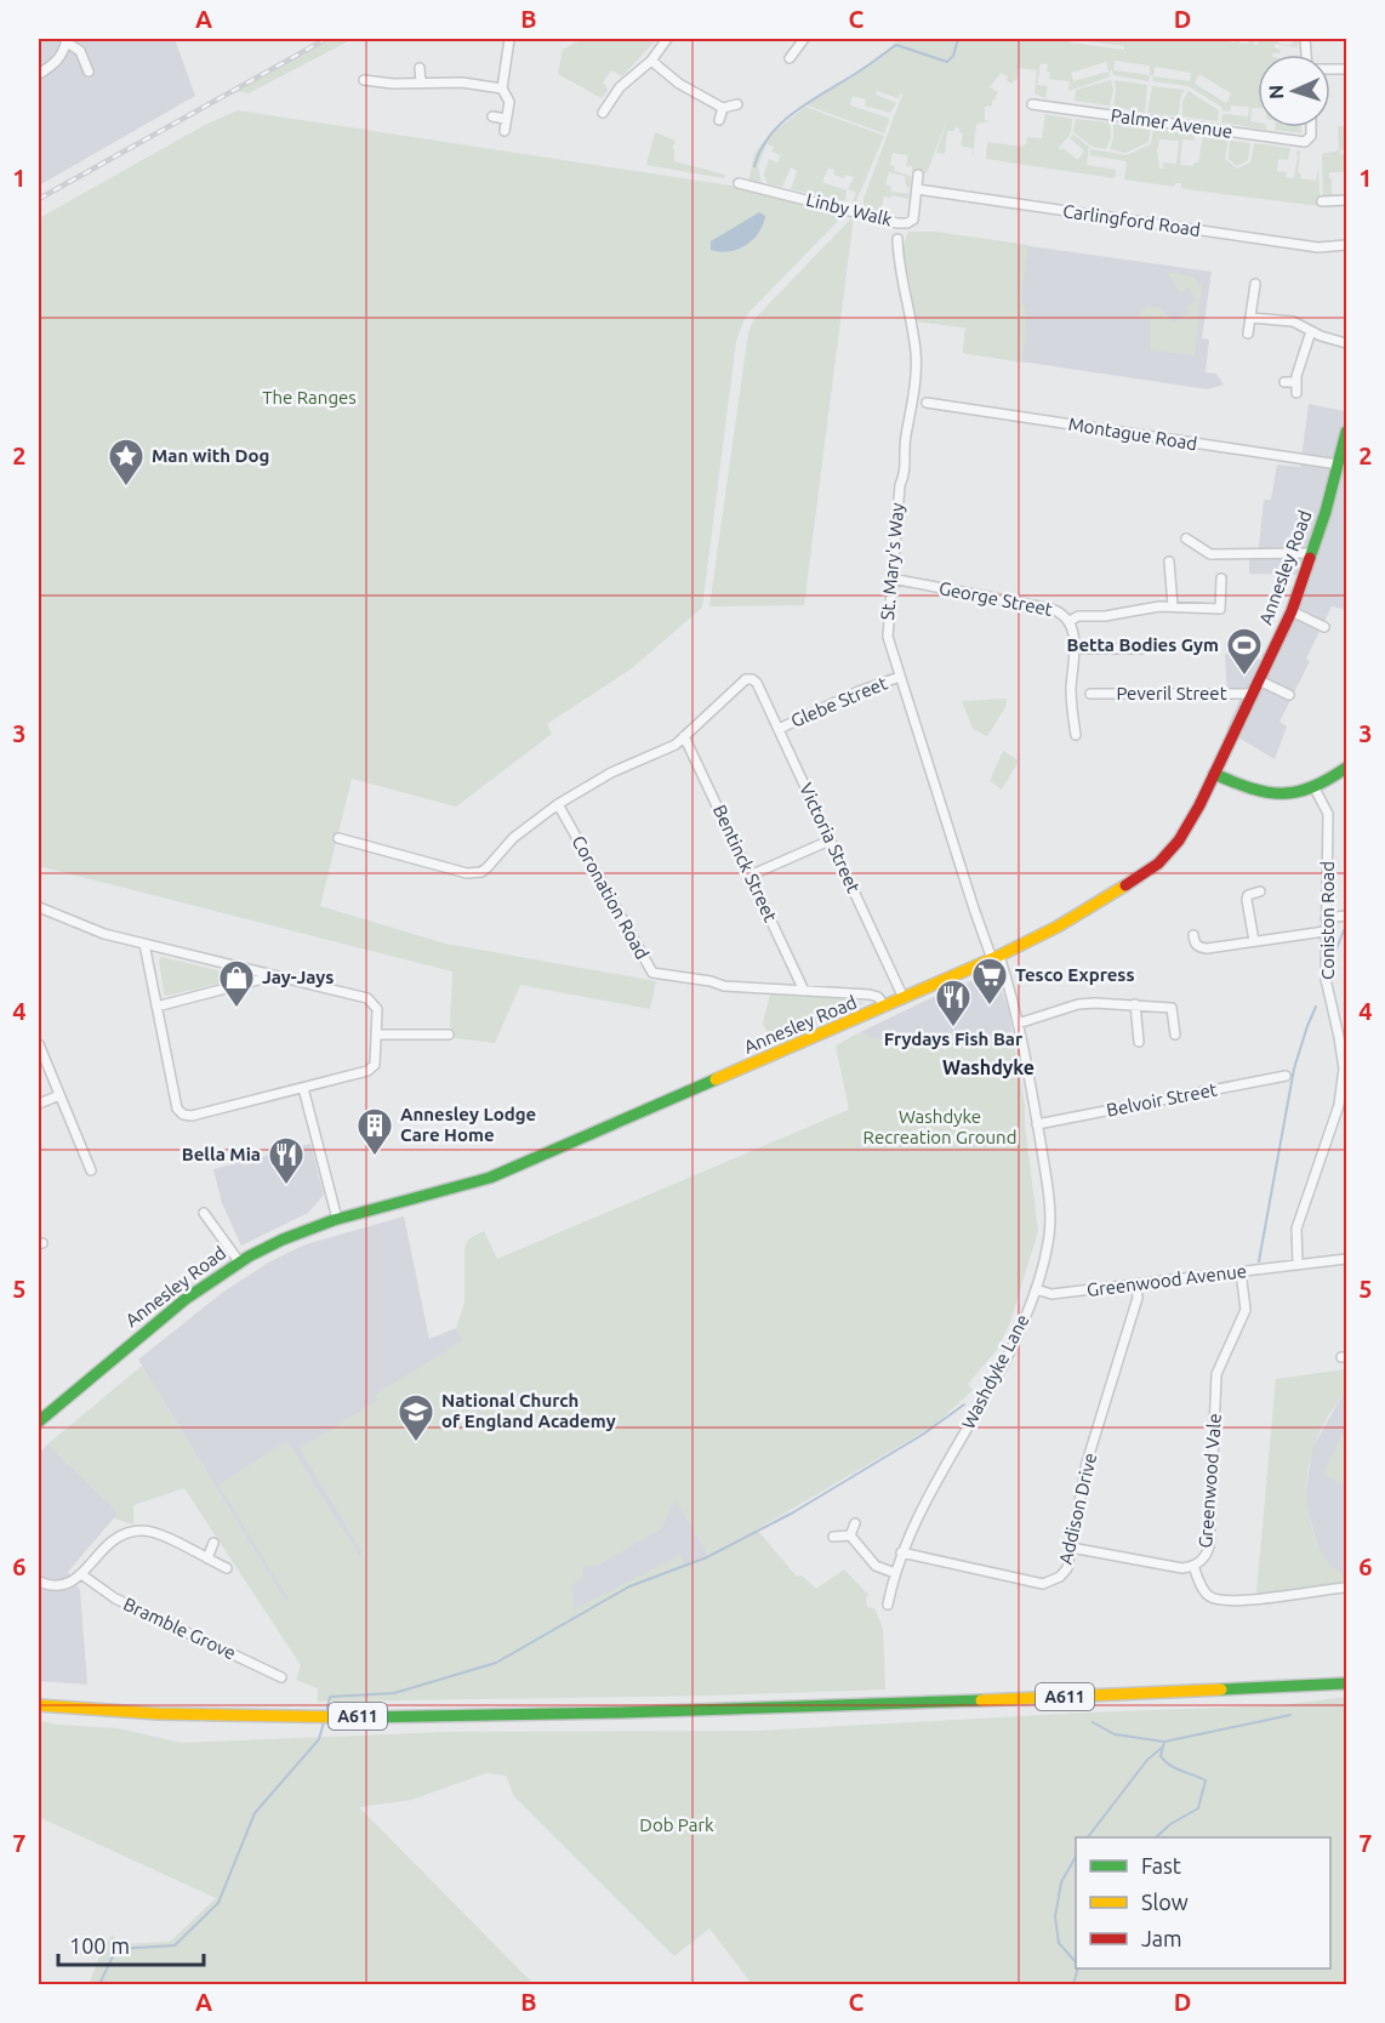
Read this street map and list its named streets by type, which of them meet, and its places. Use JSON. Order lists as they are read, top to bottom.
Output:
{
  "streets": {
    "street": [
      "Palmer Avenue",
      "Linby Walk",
      "Carlingford Road",
      "Montague Road",
      "St. Mary's Way",
      "Annesley Road",
      "George Street",
      "Peveril Street",
      "Glebe Street",
      "Victoria Street",
      "Bentinck Street",
      "Coronation Road",
      "Coniston Road",
      "Belvoir Street",
      "Greenwood Avenue",
      "Washdyke Lane",
      "Greenwood Vale",
      "Addison Drive",
      "Bramble Grove",
      "A611"
    ]
  },
  "crossings": [
    ["Linby Walk", "Carlingford Road"],
    ["Linby Walk", "St. Mary's Way"],
    ["Montague Road", "Annesley Road"],
    ["St. Mary's Way", "Annesley Road"],
    ["St. Mary's Way", "George Street"],
    ["St. Mary's Way", "Glebe Street"],
    ["St. Mary's Way", "Washdyke Lane"],
    ["Annesley Road", "Peveril Street"],
    ["Annesley Road", "Victoria Street"],
    ["Annesley Road", "Coronation Road"],
    ["Annesley Road", "Washdyke Lane"],
    ["Glebe Street", "Victoria Street"],
    ["Victoria Street", "Bentinck Street"],
    ["Bentinck Street", "Coronation Road"],
    ["Coniston Road", "Greenwood Avenue"],
    ["Belvoir Street", "Washdyke Lane"],
    ["Greenwood Avenue", "Washdyke Lane"],
    ["Greenwood Avenue", "Greenwood Vale"],
    ["Greenwood Avenue", "Addison Drive"],
    ["Washdyke Lane", "Addison Drive"],
    ["Greenwood Vale", "Addison Drive"]
  ],
  "districts": ["Washdyke"],
  "parks": ["The Ranges", "Washdyke Recreation Ground", "Dob Park"],
  "places": {
    "place": ["Man with Dog"],
    "sports": ["Betta Bodies Gym"],
    "supermarket": ["Tesco Express"],
    "shop": ["Jay-Jays"],
    "restaurant": ["Frydays Fish Bar", "Bella Mia"],
    "building": ["Annesley Lodge Care Home"],
    "school or university": ["National Church of England Academy"]
  },
  "legend": ["Fast", "Slow", "Jam"],
  "scale_bar": "100 m",
  "north": "left",
  "grid": {
    "columns": [
      "A",
      "B",
      "C",
      "D"
    ],
    "rows": [
      "1",
      "2",
      "3",
      "4",
      "5",
      "6",
      "7"
    ]
  }
}
